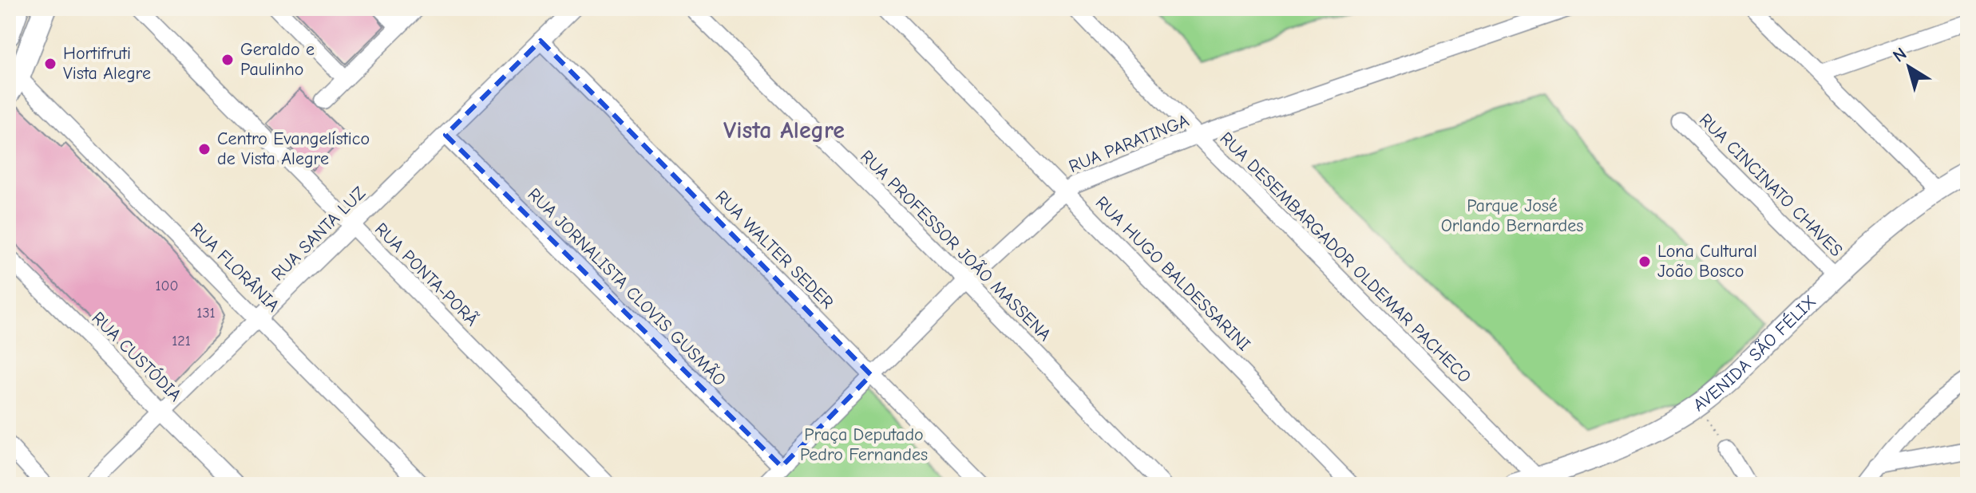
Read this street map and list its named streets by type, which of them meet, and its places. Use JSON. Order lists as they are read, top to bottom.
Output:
{
  "streets": {
    "street": [
      "RUA PARATINGA",
      "RUA CINCINATO CHAVES",
      "RUA SANTA LUZ",
      "RUA PROFESSOR JOÃO MASSENA",
      "RUA WALTER SEDER",
      "RUA DESEMBARGADOR OLDEMAR PACHECO",
      "RUA FLORÂNIA",
      "RUA HUGO BALDESSARINI",
      "RUA PONTA-PORÃ",
      "RUA JORNALISTA CLOVIS GUSMÃO",
      "AVENIDA SÃO FÉLIX",
      "RUA CUSTÓDIA"
    ]
  },
  "crossings": [
    ["RUA PARATINGA", "RUA PROFESSOR JOÃO MASSENA"],
    ["RUA PARATINGA", "RUA WALTER SEDER"],
    ["RUA PARATINGA", "RUA DESEMBARGADOR OLDEMAR PACHECO"],
    ["RUA PARATINGA", "RUA HUGO BALDESSARINI"],
    ["RUA PARATINGA", "RUA JORNALISTA CLOVIS GUSMÃO"],
    ["RUA CINCINATO CHAVES", "AVENIDA SÃO FÉLIX"],
    ["RUA SANTA LUZ", "RUA WALTER SEDER"],
    ["RUA SANTA LUZ", "RUA FLORÂNIA"],
    ["RUA SANTA LUZ", "RUA PONTA-PORÃ"],
    ["RUA SANTA LUZ", "RUA JORNALISTA CLOVIS GUSMÃO"],
    ["RUA SANTA LUZ", "RUA CUSTÓDIA"],
    ["RUA DESEMBARGADOR OLDEMAR PACHECO", "AVENIDA SÃO FÉLIX"]
  ],
  "districts": ["Vista Alegre"],
  "parks": ["Parque José Orlando Bernardes", "Praça Deputado Pedro Fernandes"],
  "places": [
    "Geraldo e Paulinho",
    "Hortifruti Vista Alegre",
    "Centro Evangelístico de Vista Alegre",
    "Lona Cultural João Bosco"
  ],
  "house_numbers": ["100", "131", "121"],
  "north": "top left"
}
